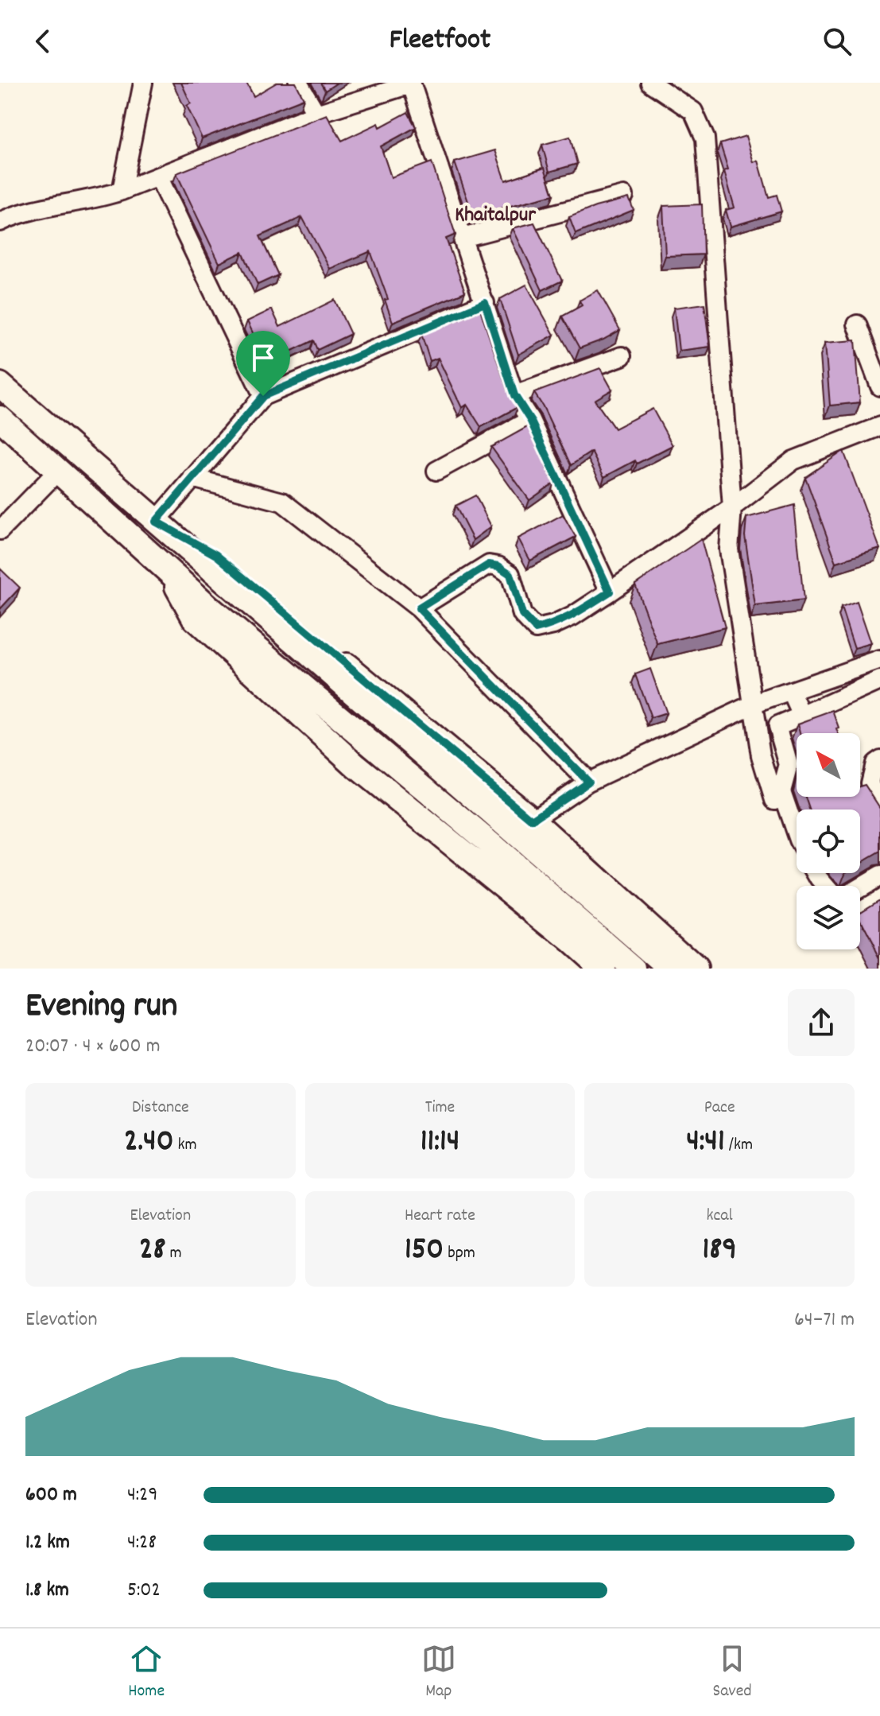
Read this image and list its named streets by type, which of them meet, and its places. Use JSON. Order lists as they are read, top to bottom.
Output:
{
  "districts": ["Khaitalpur"],
  "north": "top left",
  "page": {
    "header": "Fleetfoot",
    "heading": ["Evening run", "20:07 · 4 × 600 m"],
    "stats": [
      ["Distance", "2.40 km"],
      ["Time", "11:14"],
      ["Pace", "4:41 /km"],
      ["Elevation", "28 m"],
      ["Heart rate", "150 bpm"],
      ["kcal", "189"]
    ],
    "chart": ["Elevation", "64–71 m"],
    "list": [
      {
        "name": "600 m",
        "note": "4:29"
      },
      {
        "name": "1.2 km",
        "note": "4:28"
      },
      {
        "name": "1.8 km",
        "note": "5:02"
      }
    ],
    "tabs": ["Home", "Map", "Saved"]
  }
}
